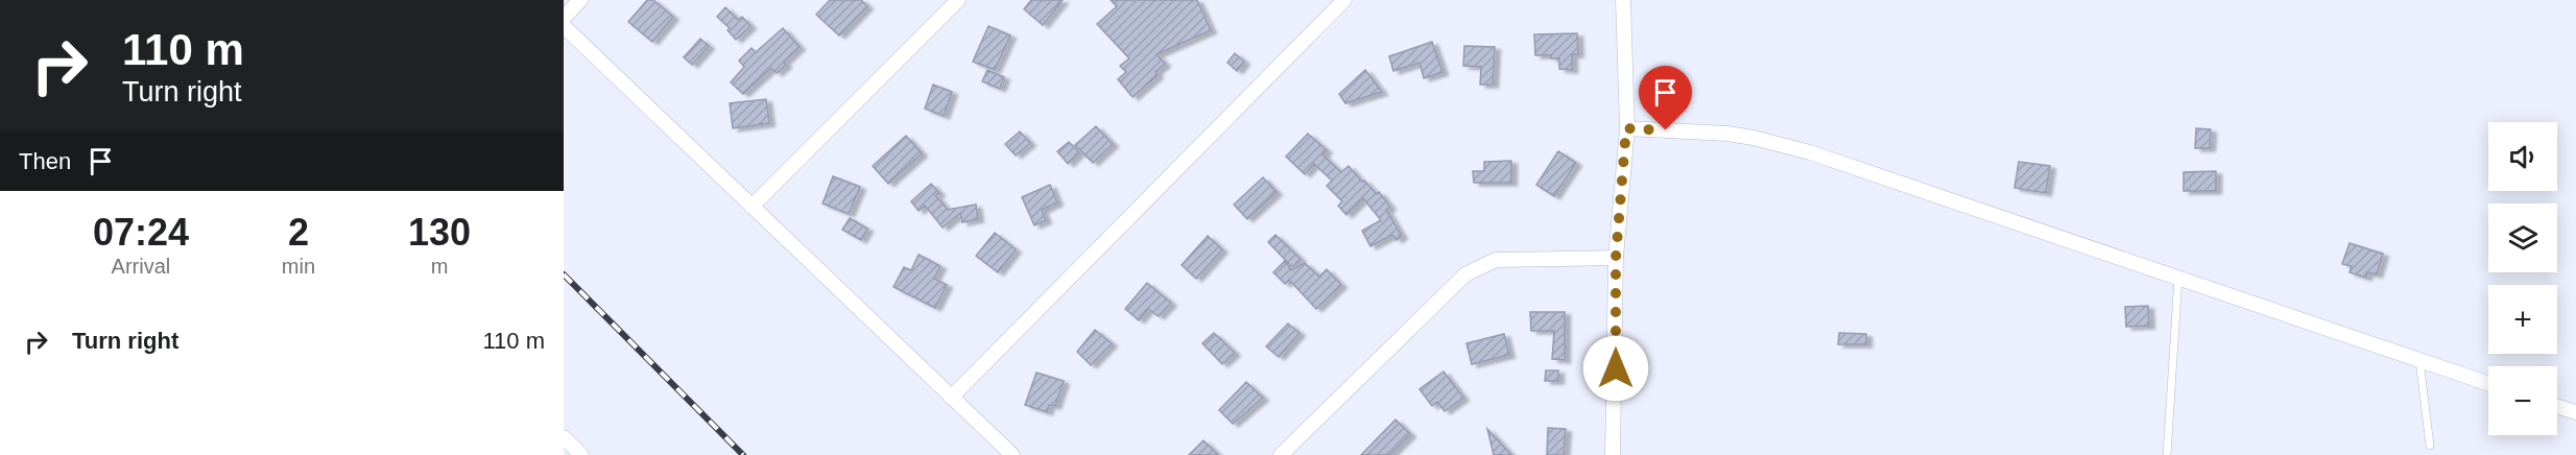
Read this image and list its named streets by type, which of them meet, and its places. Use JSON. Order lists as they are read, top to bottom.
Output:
{
  "page": {
    "turn": ["110 m", "Turn right"],
    "map_buttons": ["+", "−"],
    "then": "Then",
    "eta": [
      "07:24",
      "Arrival",
      "2",
      "min",
      "130",
      "m"
    ],
    "list": [
      {
        "name": "Turn right",
        "value": "110 m"
      }
    ]
  }
}
